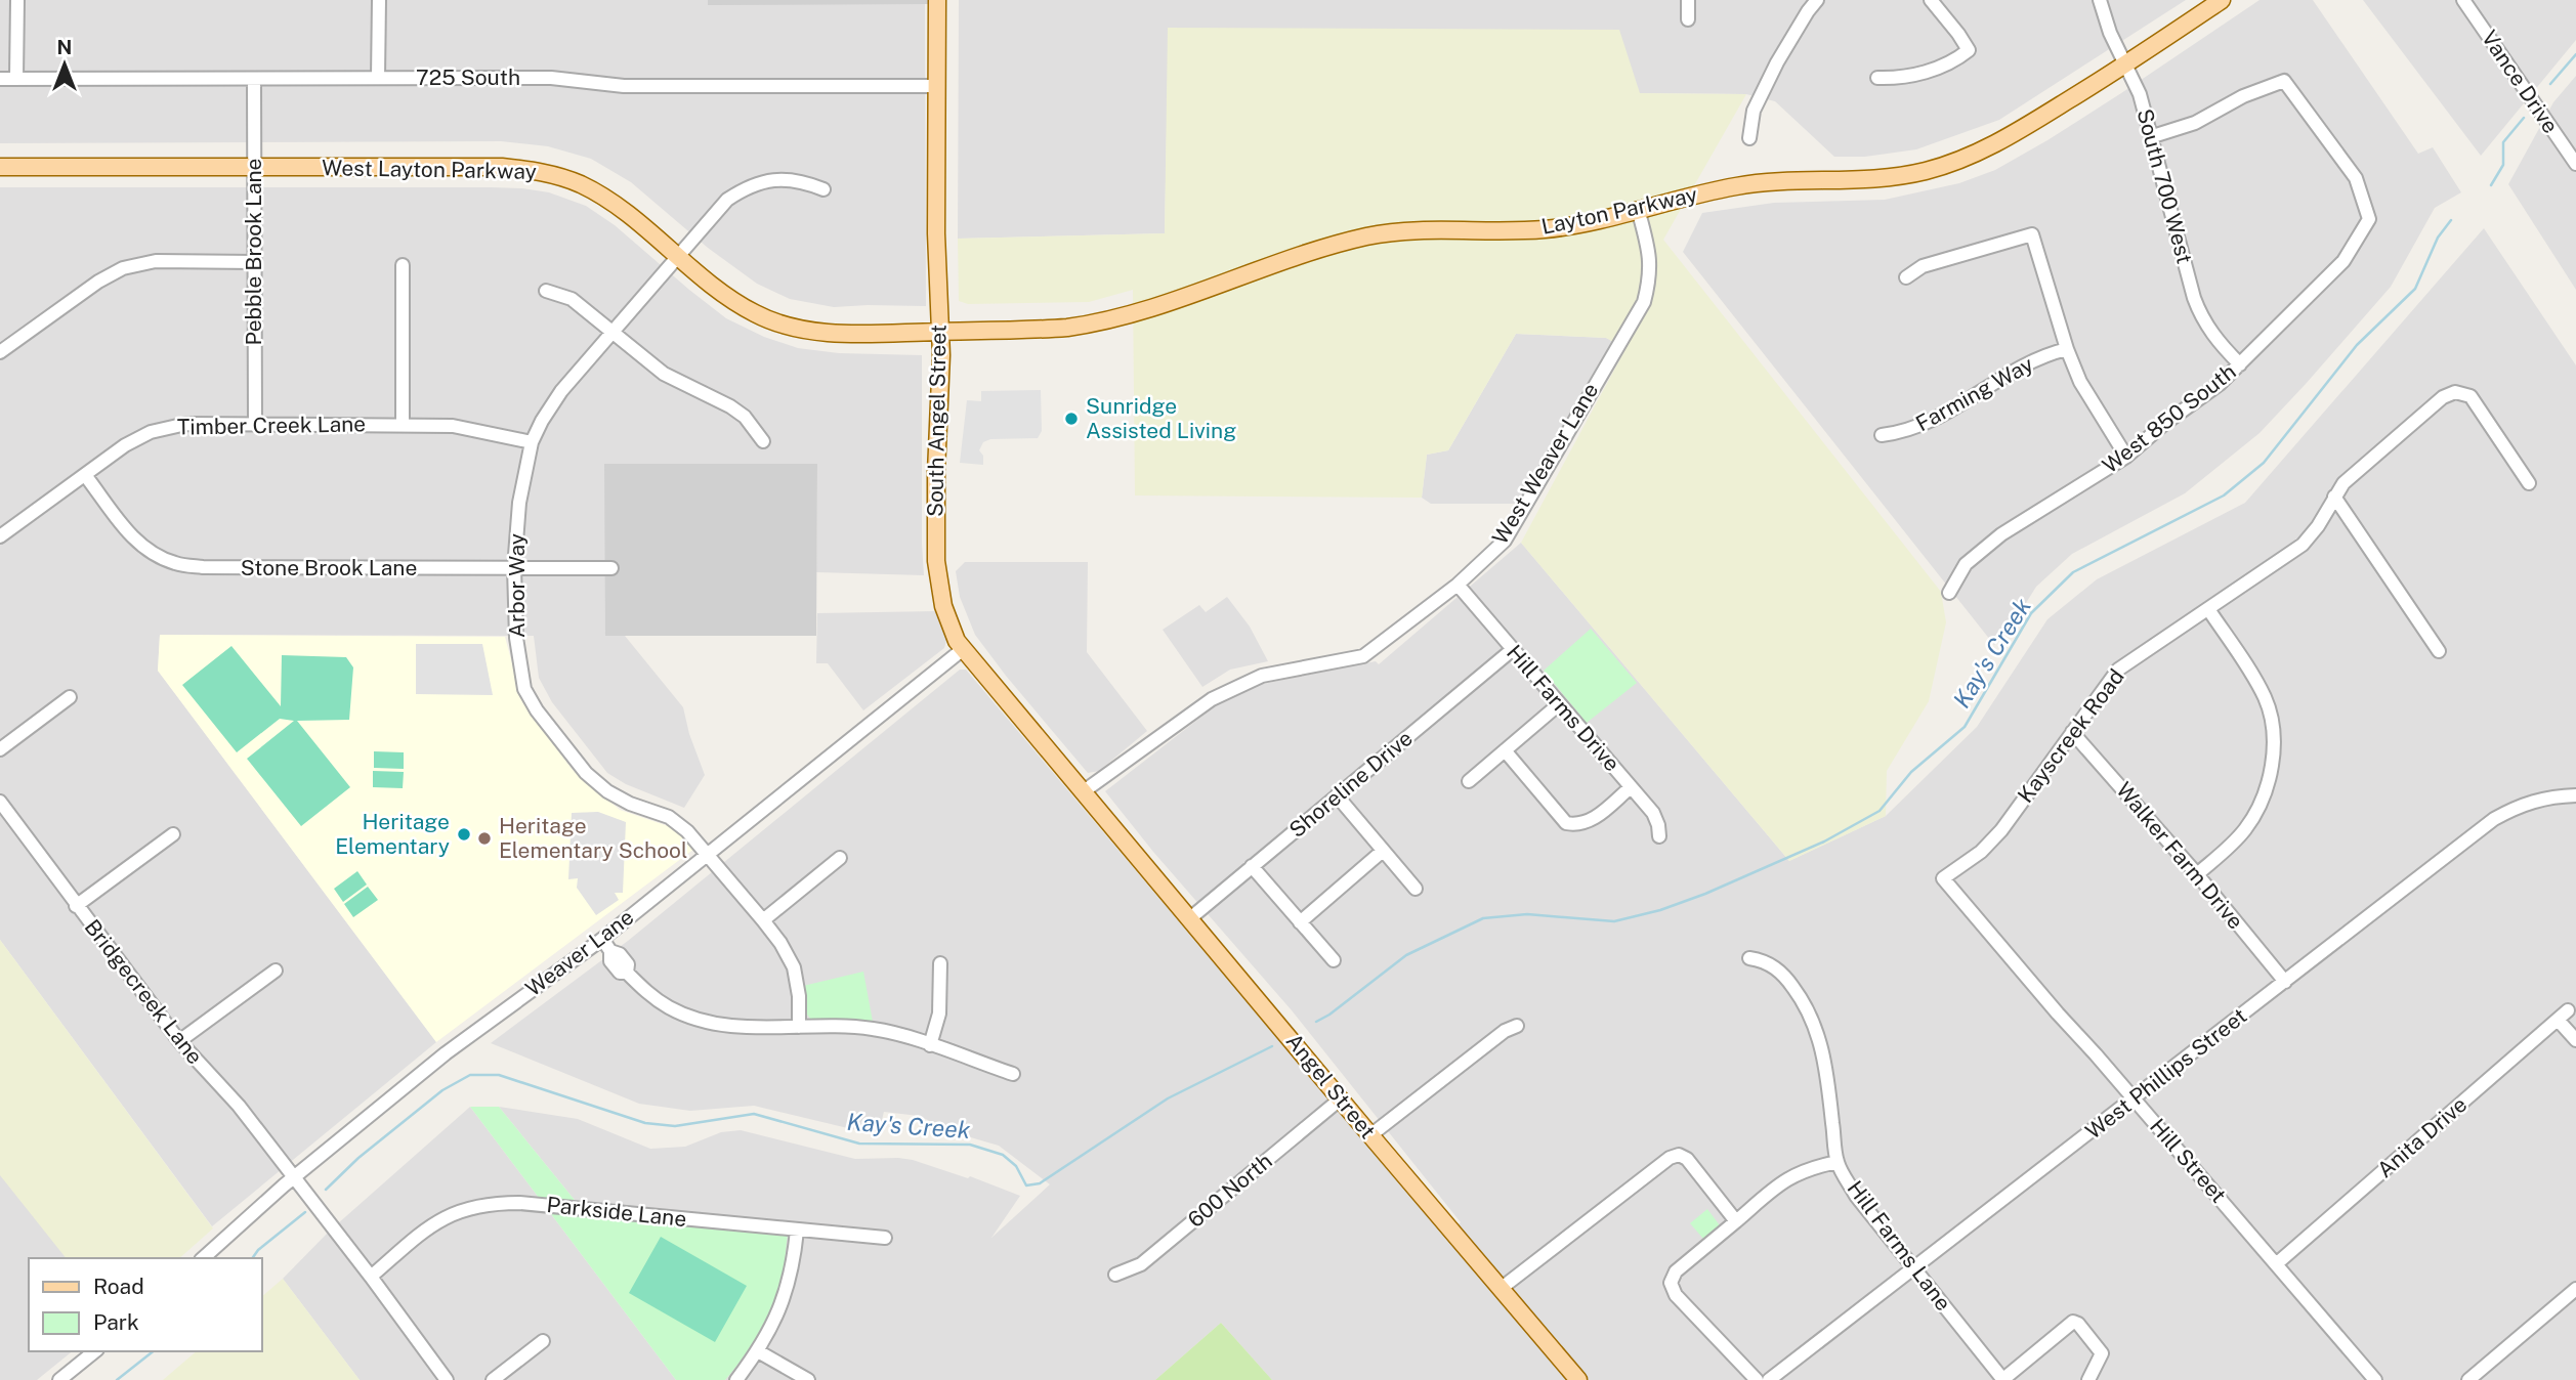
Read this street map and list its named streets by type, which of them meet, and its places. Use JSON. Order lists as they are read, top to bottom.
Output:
{
  "streets": {
    "main road": [
      "West Layton Parkway",
      "Layton Parkway",
      "South Angel Street",
      "Angel Street"
    ],
    "street": [
      "725 South",
      "Vance Drive",
      "South 700 West",
      "Pebble Brook Lane",
      "Farming Way",
      "West 850 South",
      "Timber Creek Lane",
      "West Weaver Lane",
      "Stone Brook Lane",
      "Arbor Way",
      "Hill Farms Drive",
      "Kayscreek Road",
      "Shoreline Drive",
      "Walker Farm Drive",
      "Weaver Lane",
      "Bridgecreek Lane",
      "West Phillips Street",
      "Anita Drive",
      "Hill Street",
      "600 North",
      "Parkside Lane",
      "Hill Farms Lane"
    ]
  },
  "crossings": [
    ["725 South", "Pebble Brook Lane"],
    ["725 South", "South Angel Street"],
    ["West Layton Parkway", "Layton Parkway"],
    ["West Layton Parkway", "Pebble Brook Lane"],
    ["West Layton Parkway", "South Angel Street"],
    ["West Layton Parkway", "Arbor Way"],
    ["South 700 West", "Layton Parkway"],
    ["South 700 West", "West 850 South"],
    ["Layton Parkway", "South Angel Street"],
    ["Layton Parkway", "West Weaver Lane"],
    ["Pebble Brook Lane", "Timber Creek Lane"],
    ["South Angel Street", "West Weaver Lane"],
    ["South Angel Street", "Weaver Lane"],
    ["South Angel Street", "Angel Street"],
    ["Timber Creek Lane", "Stone Brook Lane"],
    ["Timber Creek Lane", "Arbor Way"],
    ["West Weaver Lane", "Hill Farms Drive"],
    ["West Weaver Lane", "Angel Street"],
    ["Stone Brook Lane", "Arbor Way"],
    ["Arbor Way", "Weaver Lane"],
    ["Hill Farms Drive", "Shoreline Drive"],
    ["Kayscreek Road", "Walker Farm Drive"],
    ["Kayscreek Road", "Hill Street"],
    ["Shoreline Drive", "Angel Street"],
    ["Walker Farm Drive", "West Phillips Street"],
    ["Weaver Lane", "Bridgecreek Lane"],
    ["Bridgecreek Lane", "Parkside Lane"],
    ["West Phillips Street", "Hill Street"],
    ["West Phillips Street", "Hill Farms Lane"],
    ["Angel Street", "600 North"],
    ["Anita Drive", "Hill Street"]
  ],
  "water": ["Kay's Creek"],
  "places": ["Sunridge Assisted Living", "Heritage Elementary", "Heritage Elementary School"],
  "legend": ["Road", "Park"],
  "north": "top"
}
